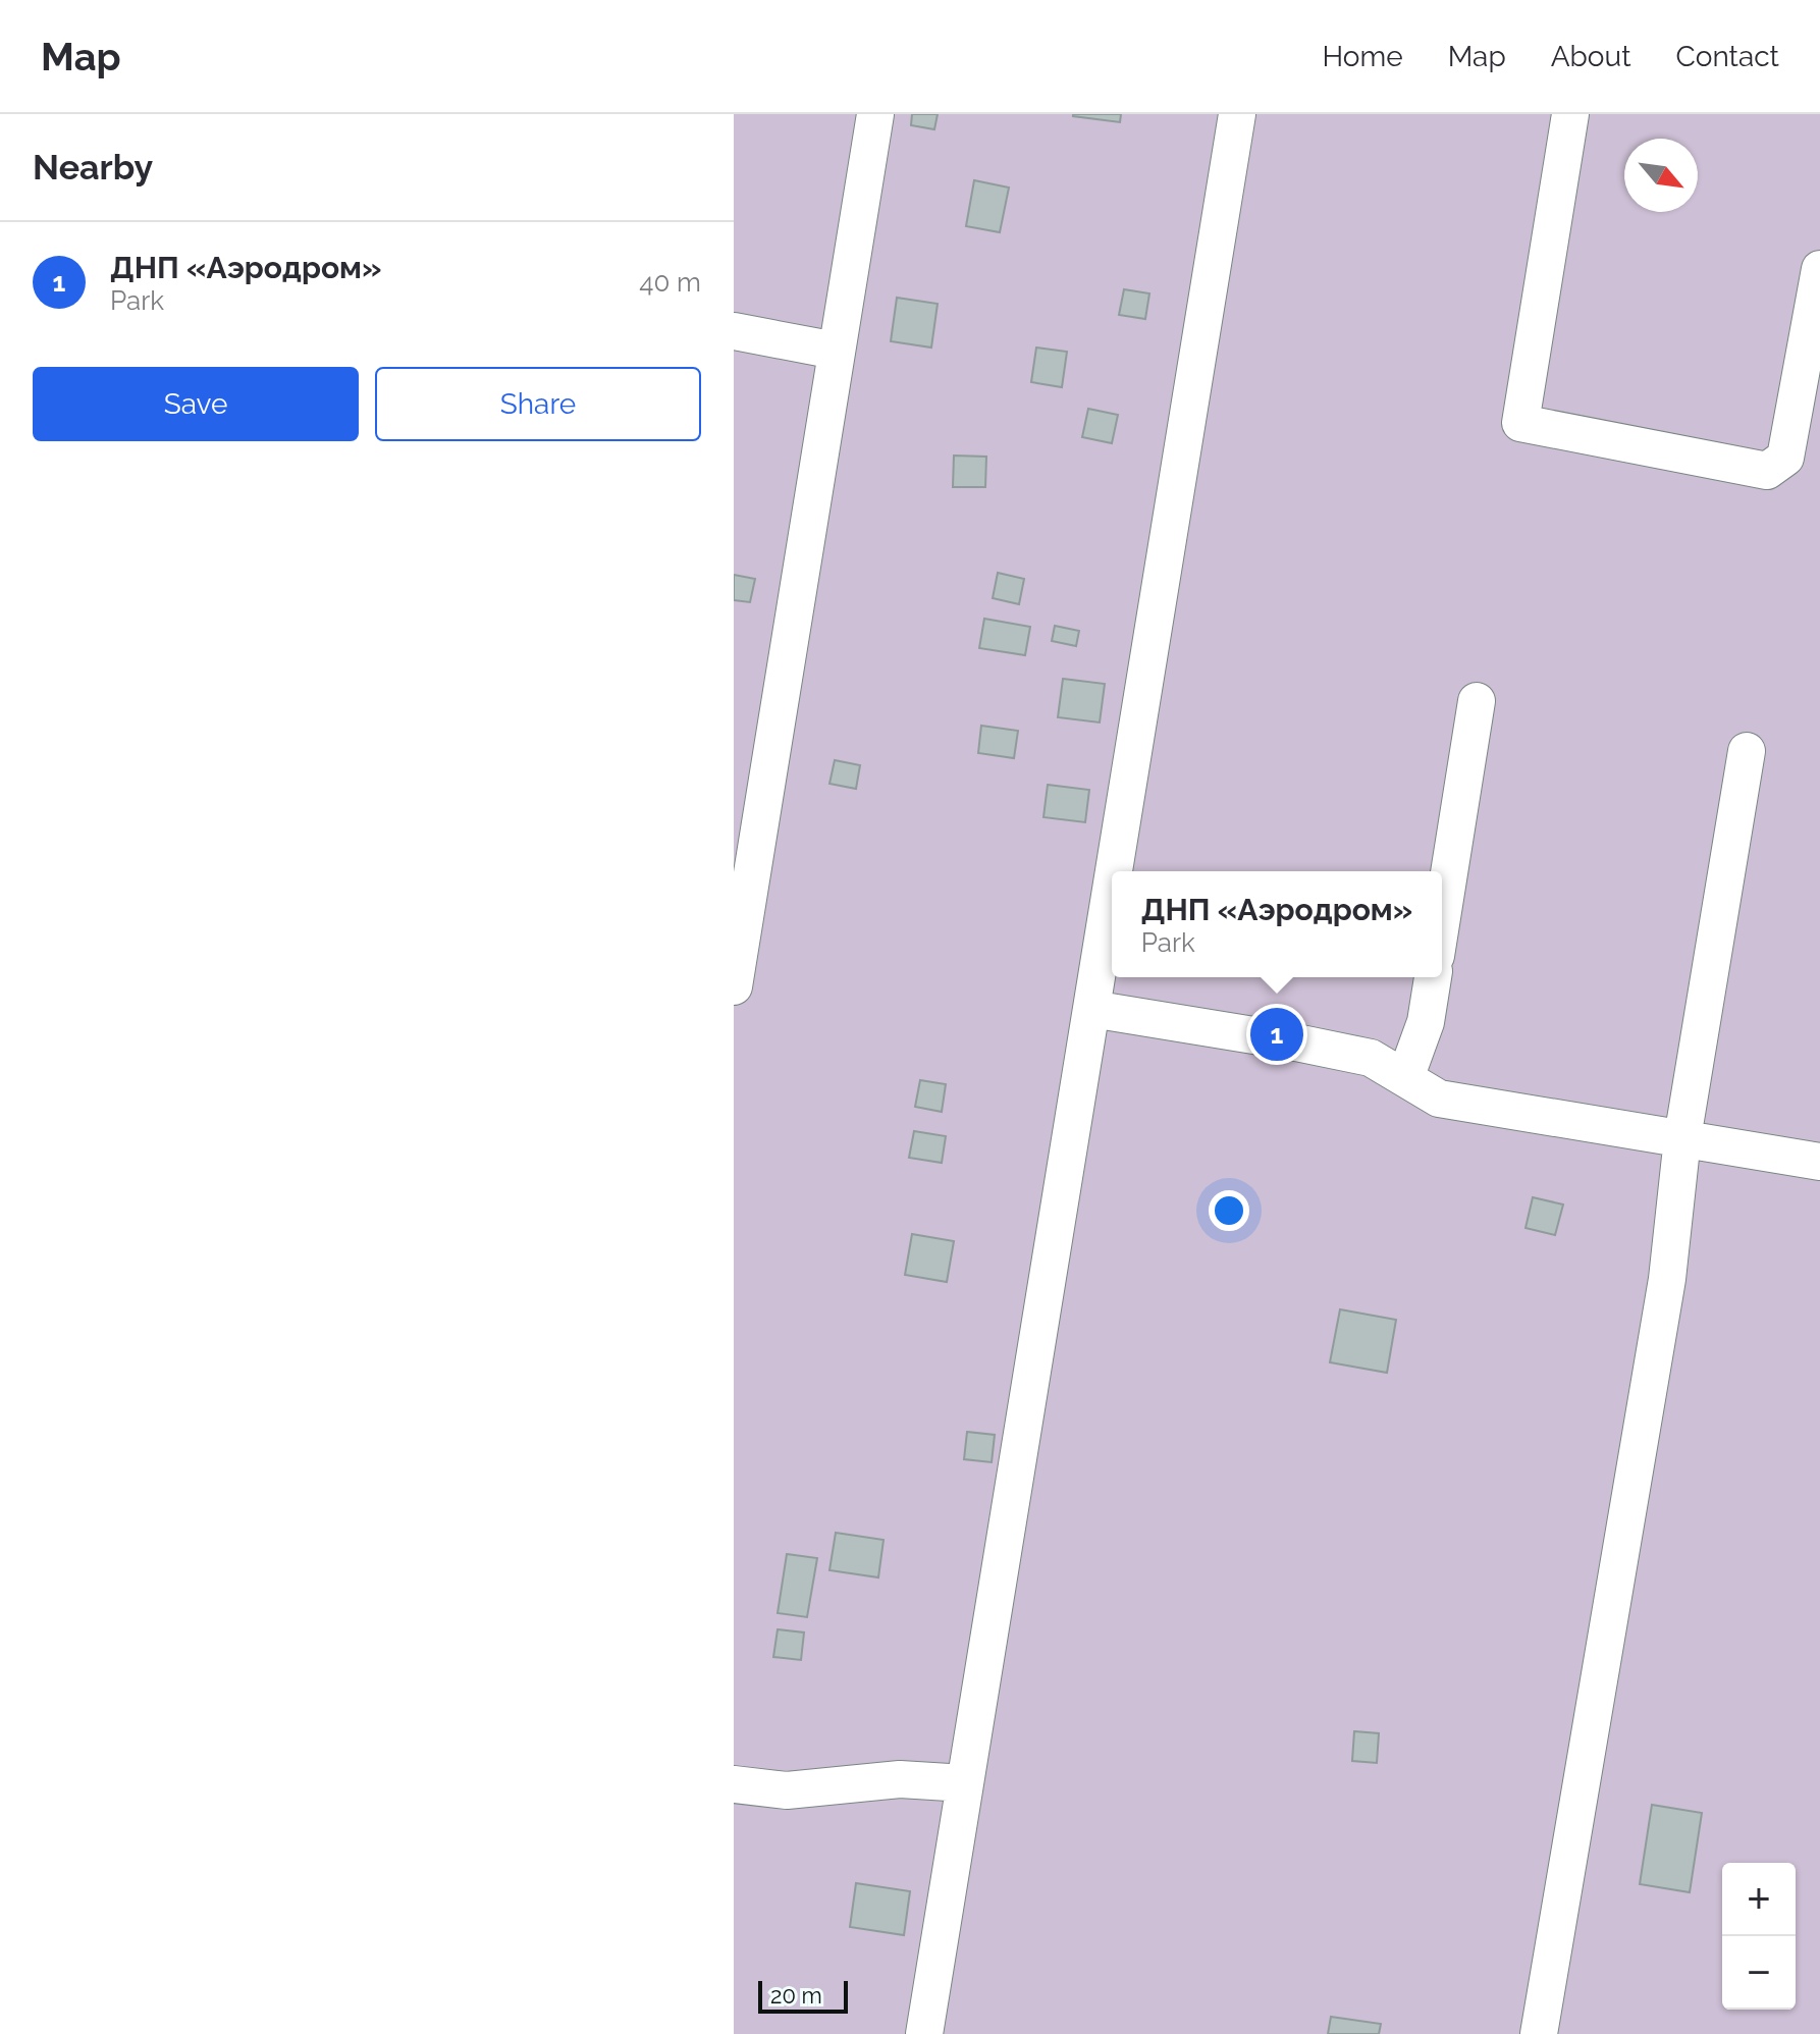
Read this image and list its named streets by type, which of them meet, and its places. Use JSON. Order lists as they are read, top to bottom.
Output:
{
  "scale_bar": "20 m",
  "north": "bottom right",
  "page": {
    "header": "Map",
    "nav": [
      "Home",
      "Map",
      "About",
      "Contact"
    ],
    "heading": "Nearby",
    "list": [
      {
        "mark": "1",
        "name": "ДНП «Аэродром»",
        "note": "Park",
        "value": "40 m"
      }
    ],
    "buttons": ["Save", "Share"],
    "popup": ["ДНП «Аэродром»", "Park"],
    "pins": "1",
    "map_buttons": ["+", "−"],
    "scale": "20 m"
  }
}
